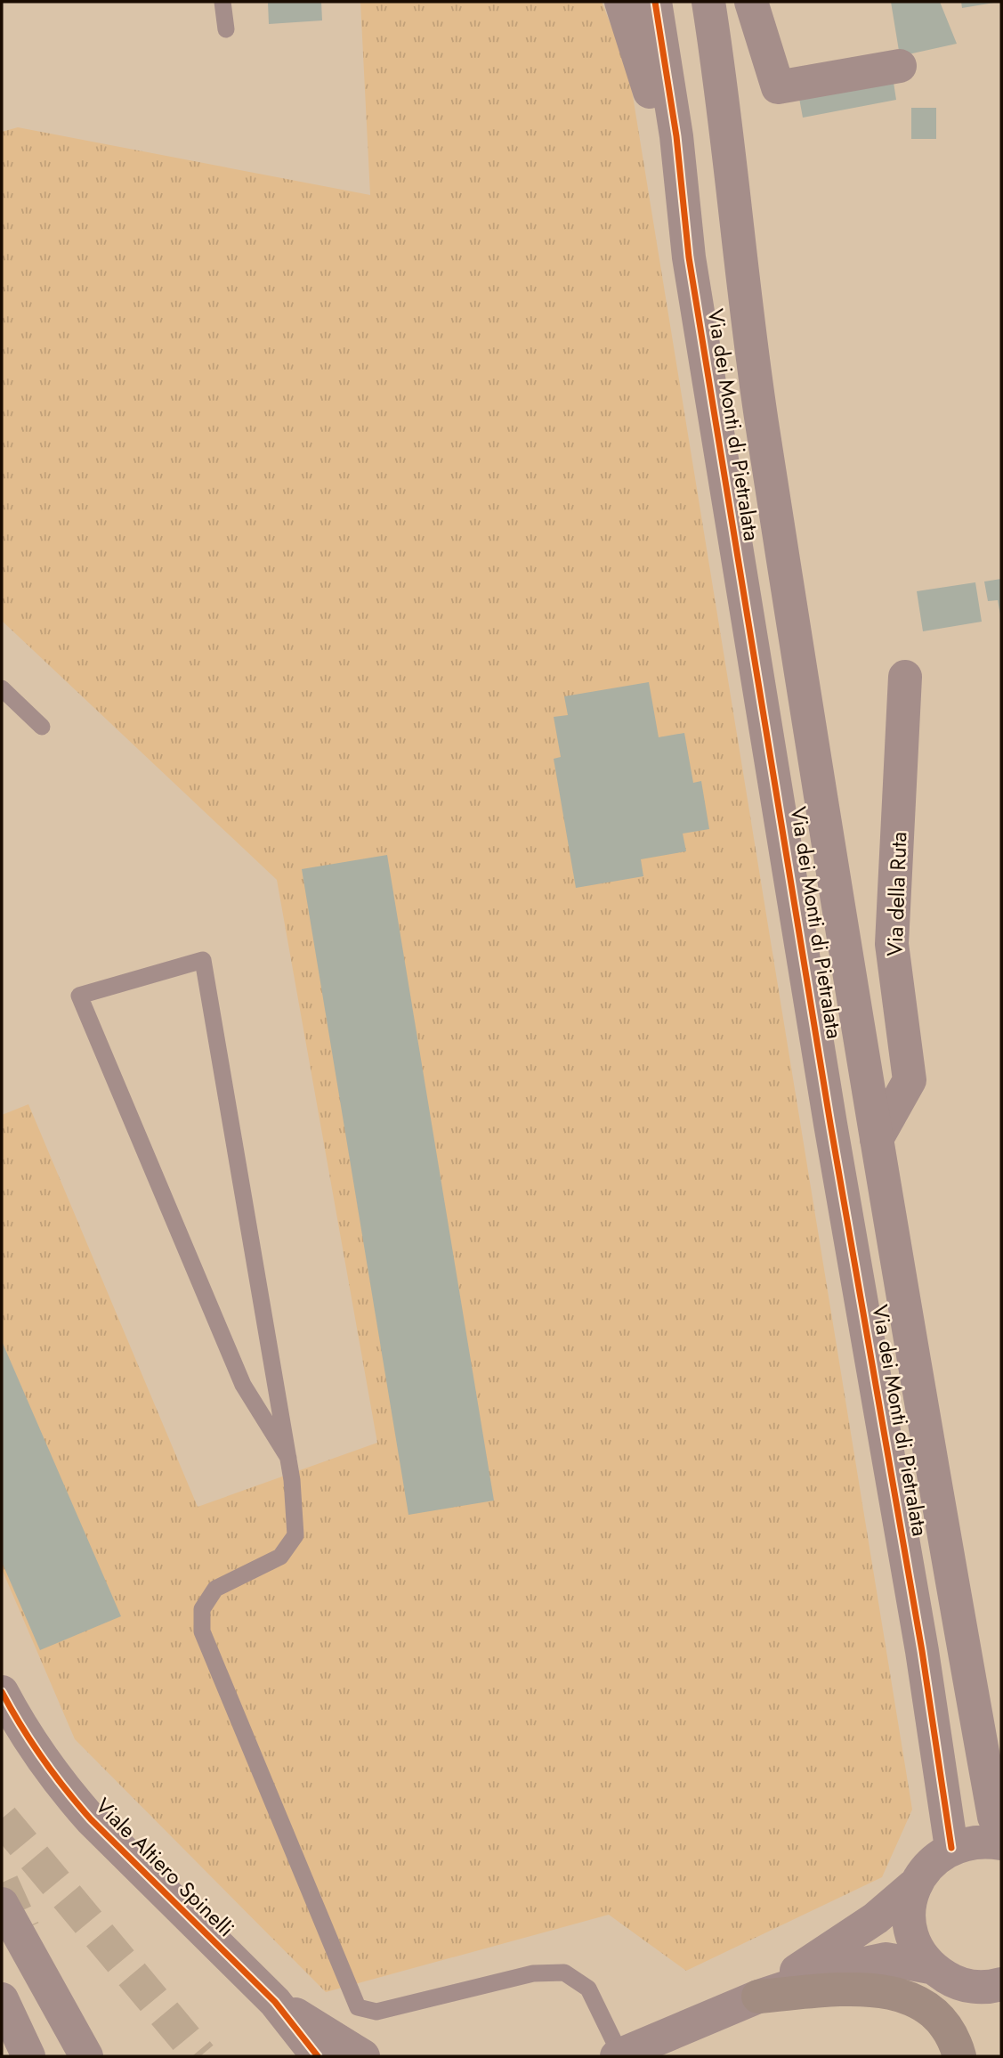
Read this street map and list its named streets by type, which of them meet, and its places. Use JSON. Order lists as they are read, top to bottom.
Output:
{
  "streets": {
    "street": ["Via dei Monti di Pietralata", "Via della Ruta", "Viale Altiero Spinelli"]
  },
  "crossings": [
    ["Via dei Monti di Pietralata", "Via della Ruta"]
  ]
}
